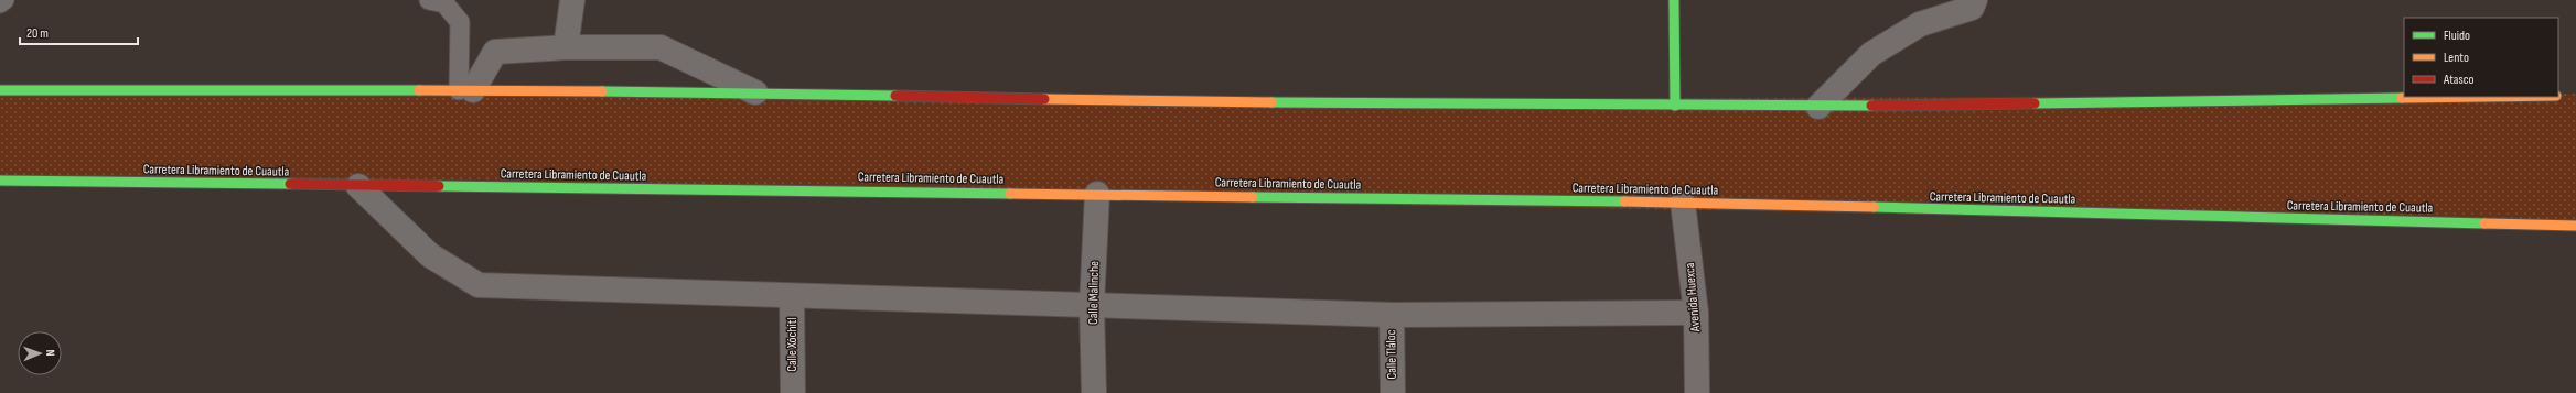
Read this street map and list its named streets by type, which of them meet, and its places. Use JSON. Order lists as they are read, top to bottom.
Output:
{
  "streets": {
    "main road": ["Carretera Libramiento de Cuautla"],
    "street": [
      "Calle Malinche",
      "Avenida Huexca",
      "Calle Xóchitl",
      "Calle Tláloc"
    ]
  },
  "crossings": [
    ["Carretera Libramiento de Cuautla", "Calle Malinche"],
    ["Carretera Libramiento de Cuautla", "Avenida Huexca"]
  ],
  "legend": ["Fluido", "Lento", "Atasco"],
  "scale_bar": "20 m",
  "north": "right"
}
